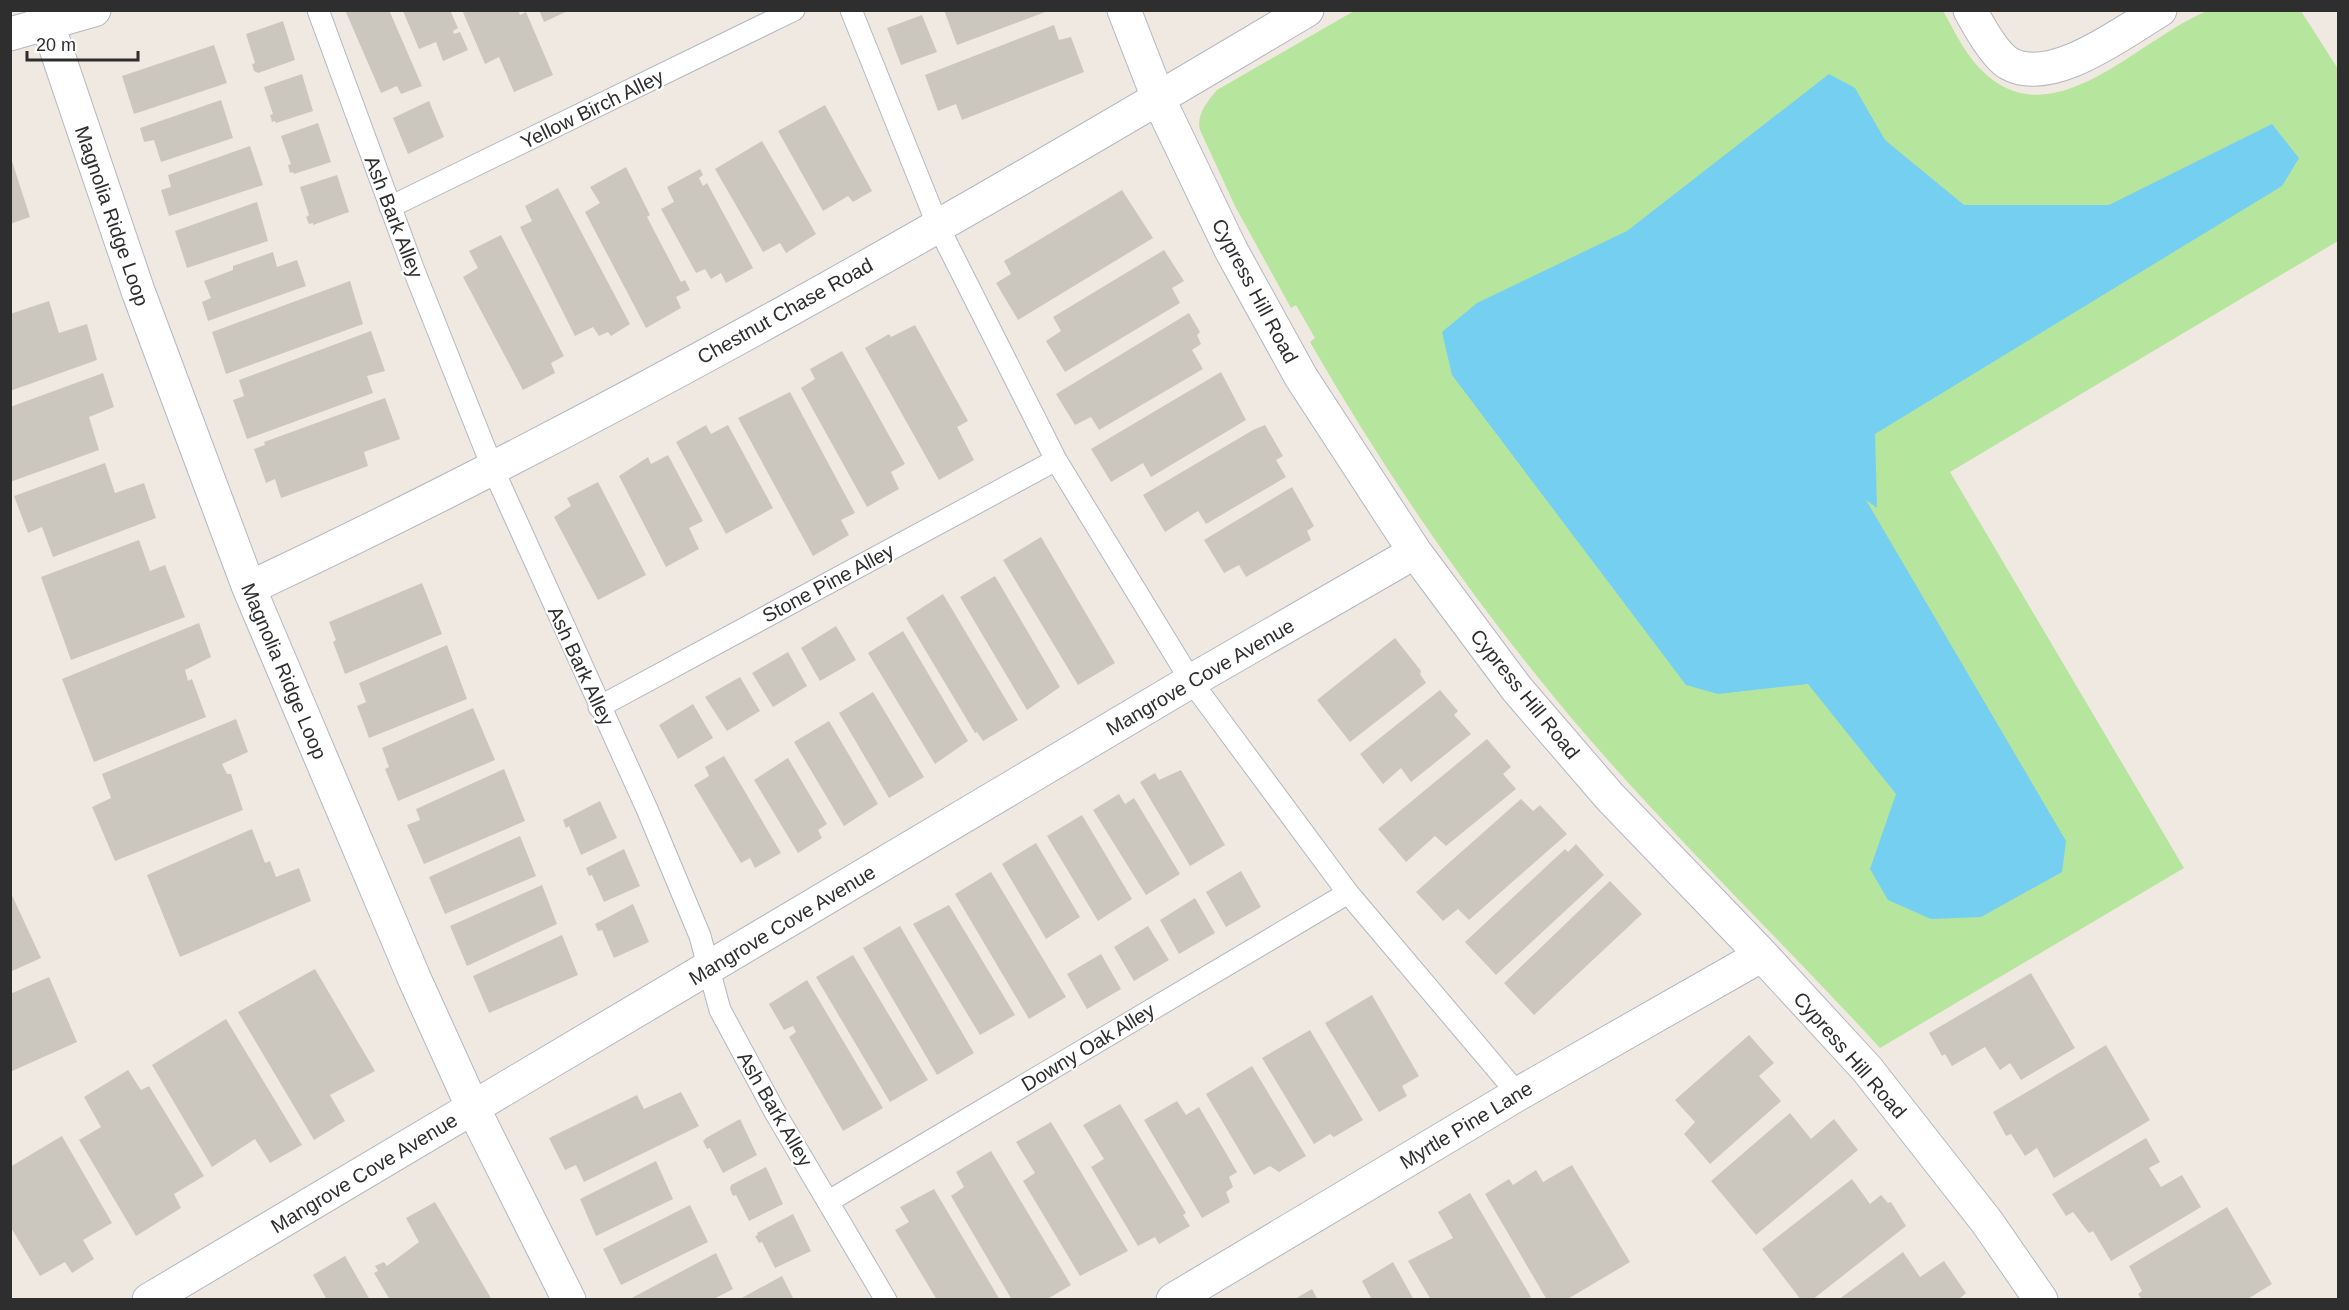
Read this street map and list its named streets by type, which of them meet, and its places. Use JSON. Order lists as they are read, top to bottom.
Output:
{
  "streets": {
    "street": [
      "Magnolia Ridge Loop",
      "Cypress Hill Road",
      "Chestnut Chase Road",
      "Mangrove Cove Avenue",
      "Myrtle Pine Lane"
    ],
    "lane": [
      "Yellow Birch Alley",
      "Ash Bark Alley",
      "Stone Pine Alley",
      "Downy Oak Alley"
    ]
  },
  "crossings": [
    ["Yellow Birch Alley", "Ash Bark Alley"],
    ["Magnolia Ridge Loop", "Chestnut Chase Road"],
    ["Magnolia Ridge Loop", "Mangrove Cove Avenue"],
    ["Ash Bark Alley", "Chestnut Chase Road"],
    ["Ash Bark Alley", "Stone Pine Alley"],
    ["Ash Bark Alley", "Mangrove Cove Avenue"],
    ["Ash Bark Alley", "Downy Oak Alley"],
    ["Cypress Hill Road", "Chestnut Chase Road"],
    ["Cypress Hill Road", "Mangrove Cove Avenue"],
    ["Cypress Hill Road", "Myrtle Pine Lane"]
  ],
  "scale_bar": "20 m"
}
